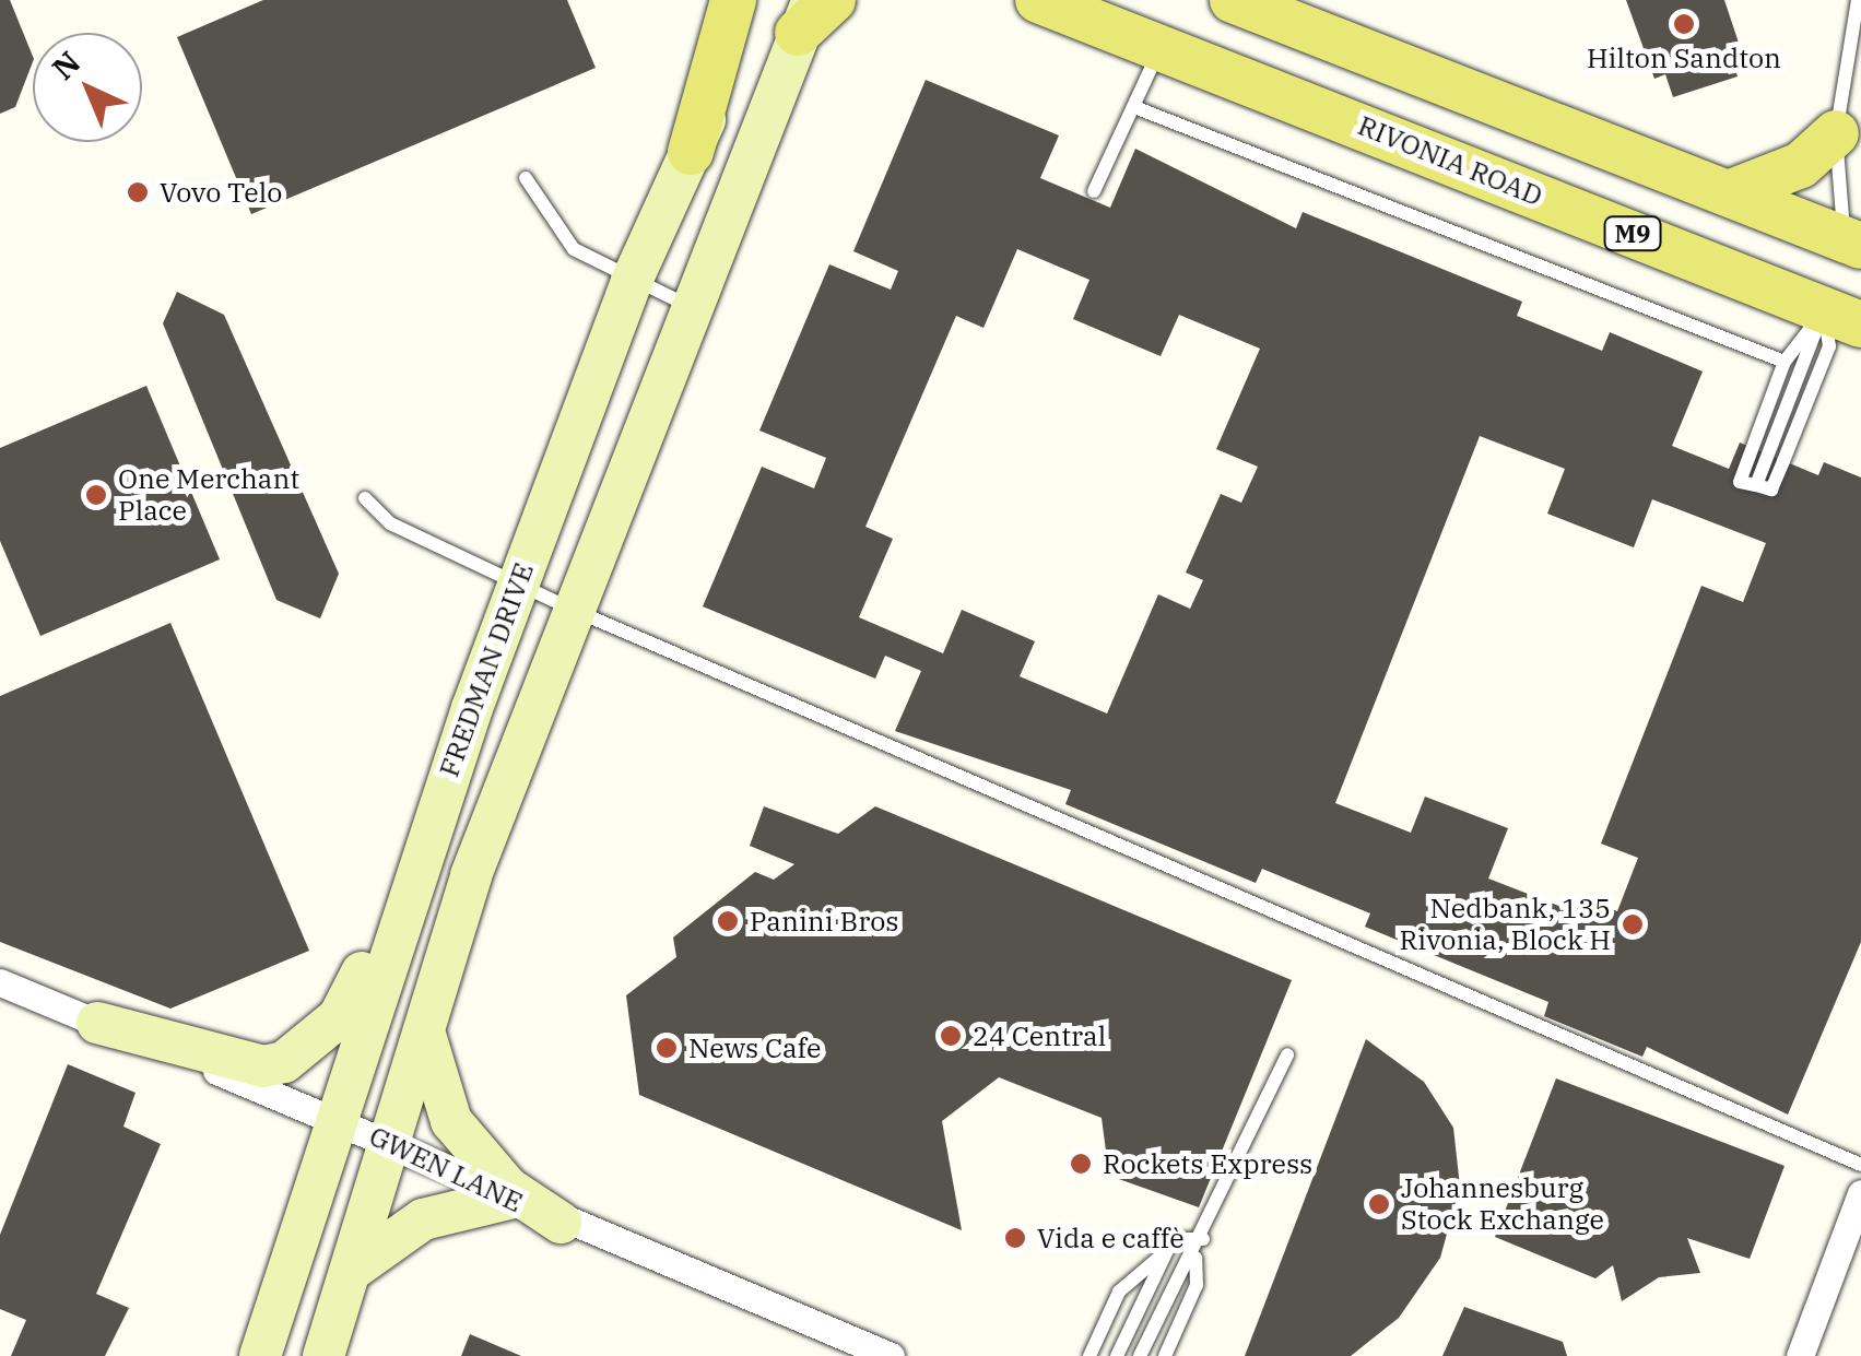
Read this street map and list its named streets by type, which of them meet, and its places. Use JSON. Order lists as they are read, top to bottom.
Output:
{
  "streets": {
    "main road": ["RIVONIA ROAD", "M9"],
    "street": ["FREDMAN DRIVE", "GWEN LANE"]
  },
  "crossings": [
    ["FREDMAN DRIVE", "GWEN LANE"]
  ],
  "places": [
    "Hilton Sandton",
    "Vovo Telo",
    "One Merchant Place",
    "Panini Bros",
    "Nedbank, 135 Rivonia, Block H",
    "24 Central",
    "News Cafe",
    "Rockets Express",
    "Johannesburg Stock Exchange",
    "Vida e caffè"
  ],
  "north": "top left"
}
